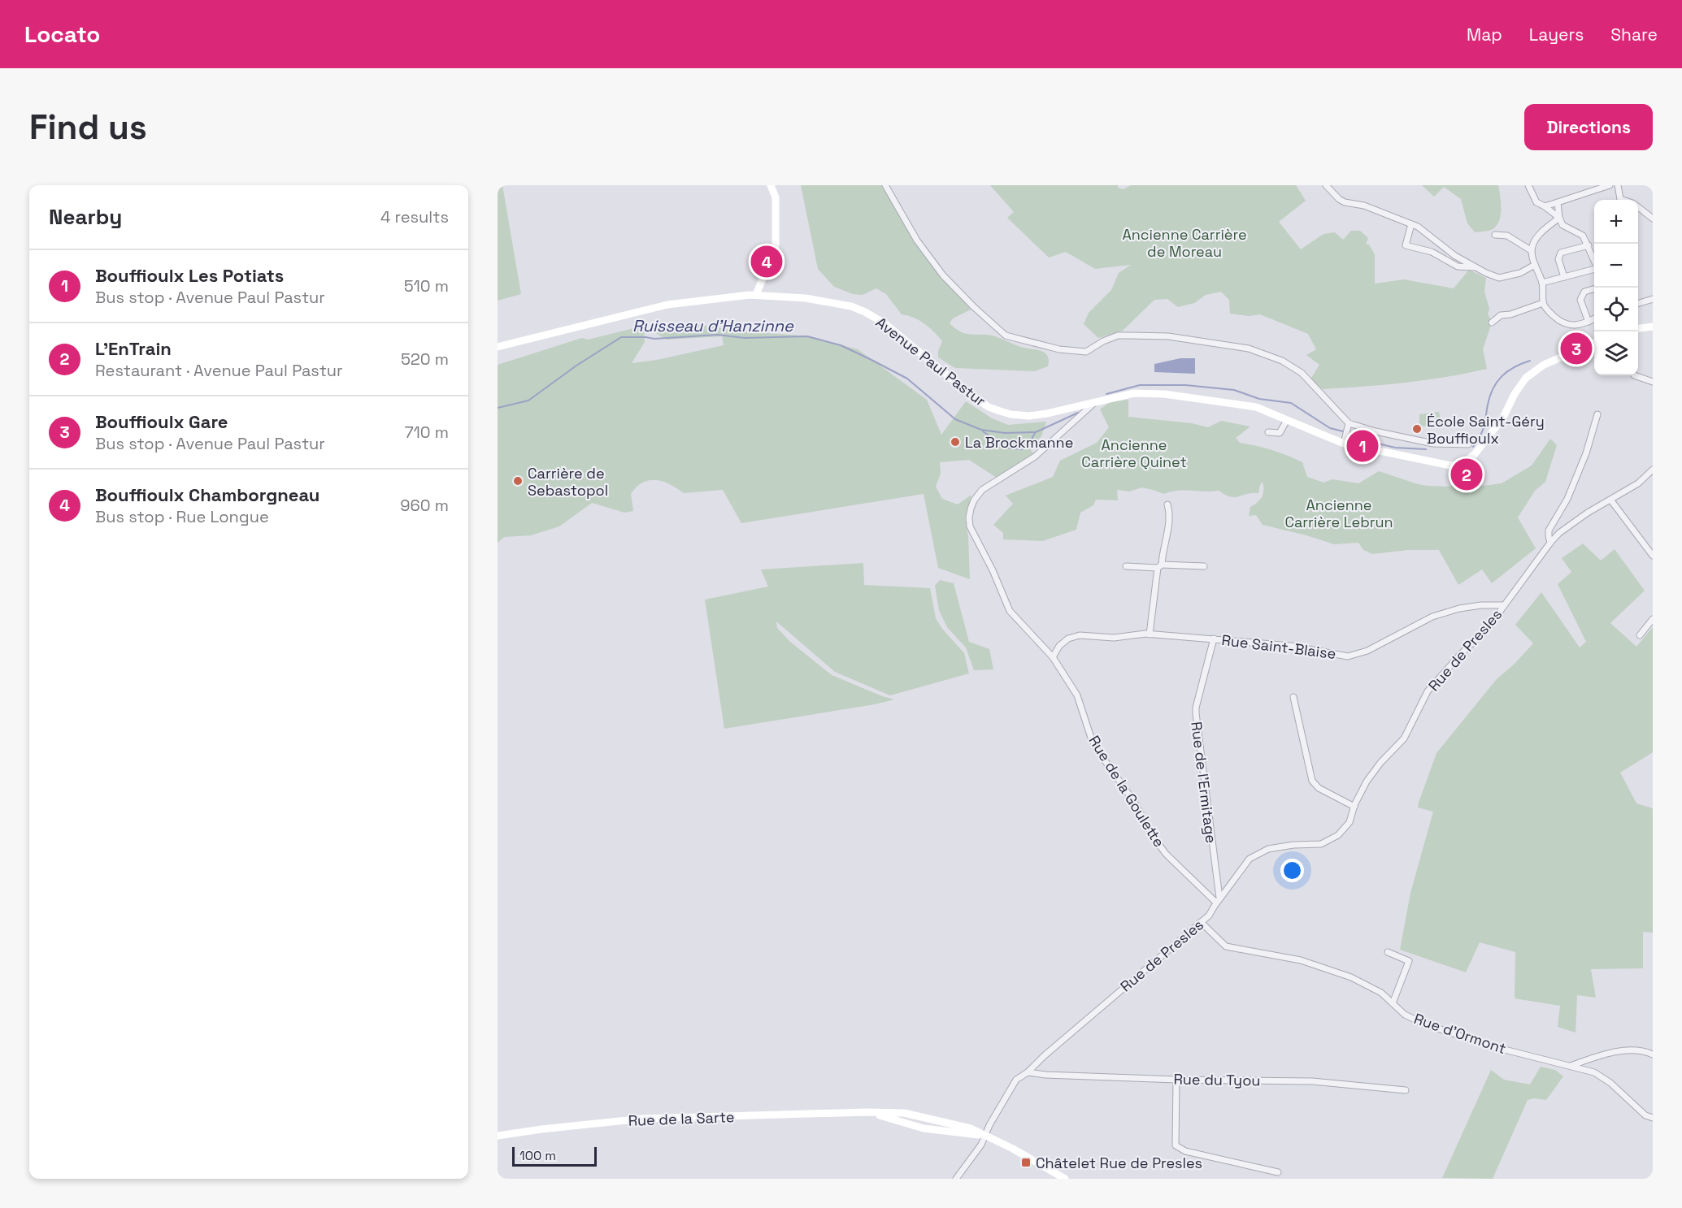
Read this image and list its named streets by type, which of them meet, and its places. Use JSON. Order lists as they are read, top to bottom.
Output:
{
  "streets": {
    "main road": ["Avenue Paul Pastur", "Rue de la Sarte"],
    "street": [
      "Rue Saint-Blaise",
      "Rue de Presles",
      "Rue de l'Ermitage",
      "Rue de la Goulette",
      "Rue d'Ormont",
      "Rue du Tyou"
    ]
  },
  "crossings": [
    ["Avenue Paul Pastur", "Rue de la Goulette"],
    ["Rue Saint-Blaise", "Rue de Presles"],
    ["Rue Saint-Blaise", "Rue de l'Ermitage"],
    ["Rue Saint-Blaise", "Rue de la Goulette"],
    ["Rue de Presles", "Rue de l'Ermitage"],
    ["Rue de Presles", "Rue de la Goulette"],
    ["Rue de Presles", "Rue d'Ormont"],
    ["Rue de Presles", "Rue du Tyou"],
    ["Rue de Presles", "Rue de la Sarte"],
    ["Rue de l'Ermitage", "Rue de la Goulette"]
  ],
  "water": ["Ruisseau d'Hanzinne"],
  "parks": ["Ancienne Carrière de Moreau", "Ancienne Carrière Quinet", "Ancienne Carrière Lebrun"],
  "places": {
    "other": ["École Saint-Géry Bouffioulx", "La Brockmanne", "Carrière de Sebastopol"],
    "transit": ["Châtelet Rue de Presles"]
  },
  "scale_bar": "100 m",
  "page": {
    "header": "Locato",
    "nav": ["Map", "Layers", "Share"],
    "buttons": "Directions",
    "title": "Find us",
    "heading": ["Nearby", "4 results"],
    "map_buttons": ["+", "−"],
    "pins": [
      "4",
      "3",
      "1",
      "2"
    ],
    "list": [
      {
        "mark": "1",
        "name": "Bouffioulx Les Potiats",
        "note": "Bus stop · Avenue Paul Pastur",
        "value": "510 m"
      },
      {
        "mark": "2",
        "name": "L'EnTrain",
        "note": "Restaurant · Avenue Paul Pastur",
        "value": "520 m"
      },
      {
        "mark": "3",
        "name": "Bouffioulx Gare",
        "note": "Bus stop · Avenue Paul Pastur",
        "value": "710 m"
      },
      {
        "mark": "4",
        "name": "Bouffioulx Chamborgneau",
        "note": "Bus stop · Rue Longue",
        "value": "960 m"
      }
    ],
    "scale": "100 m"
  }
}
